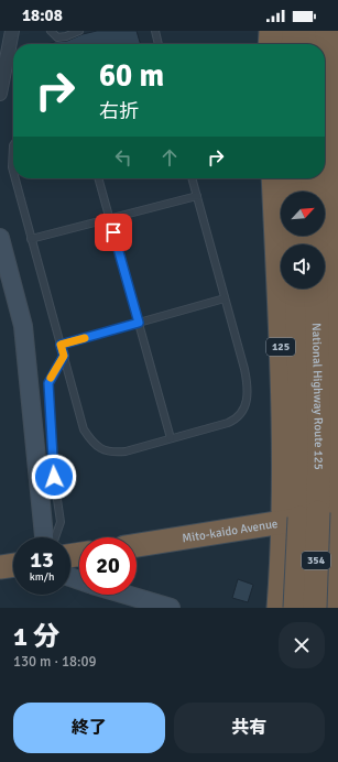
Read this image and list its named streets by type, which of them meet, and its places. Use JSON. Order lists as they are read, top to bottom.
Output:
{
  "streets": {
    "highway": [
      "125",
      "National Highway Route 125",
      "Mito-kaido Avenue",
      "354"
    ]
  },
  "crossings": [
    ["125", "National Highway Route 125"],
    ["125", "Mito-kaido Avenue"],
    ["125", "354"],
    ["National Highway Route 125", "Mito-kaido Avenue"],
    ["National Highway Route 125", "354"],
    ["Mito-kaido Avenue", "354"]
  ],
  "north": "top right",
  "page": {
    "status": "18:08",
    "turn": ["60 m", "右折"],
    "speed": "13 km/h",
    "limit": "20",
    "heading": ["1 分", "130 m · 18:09"],
    "buttons": ["終了", "共有"]
  }
}
